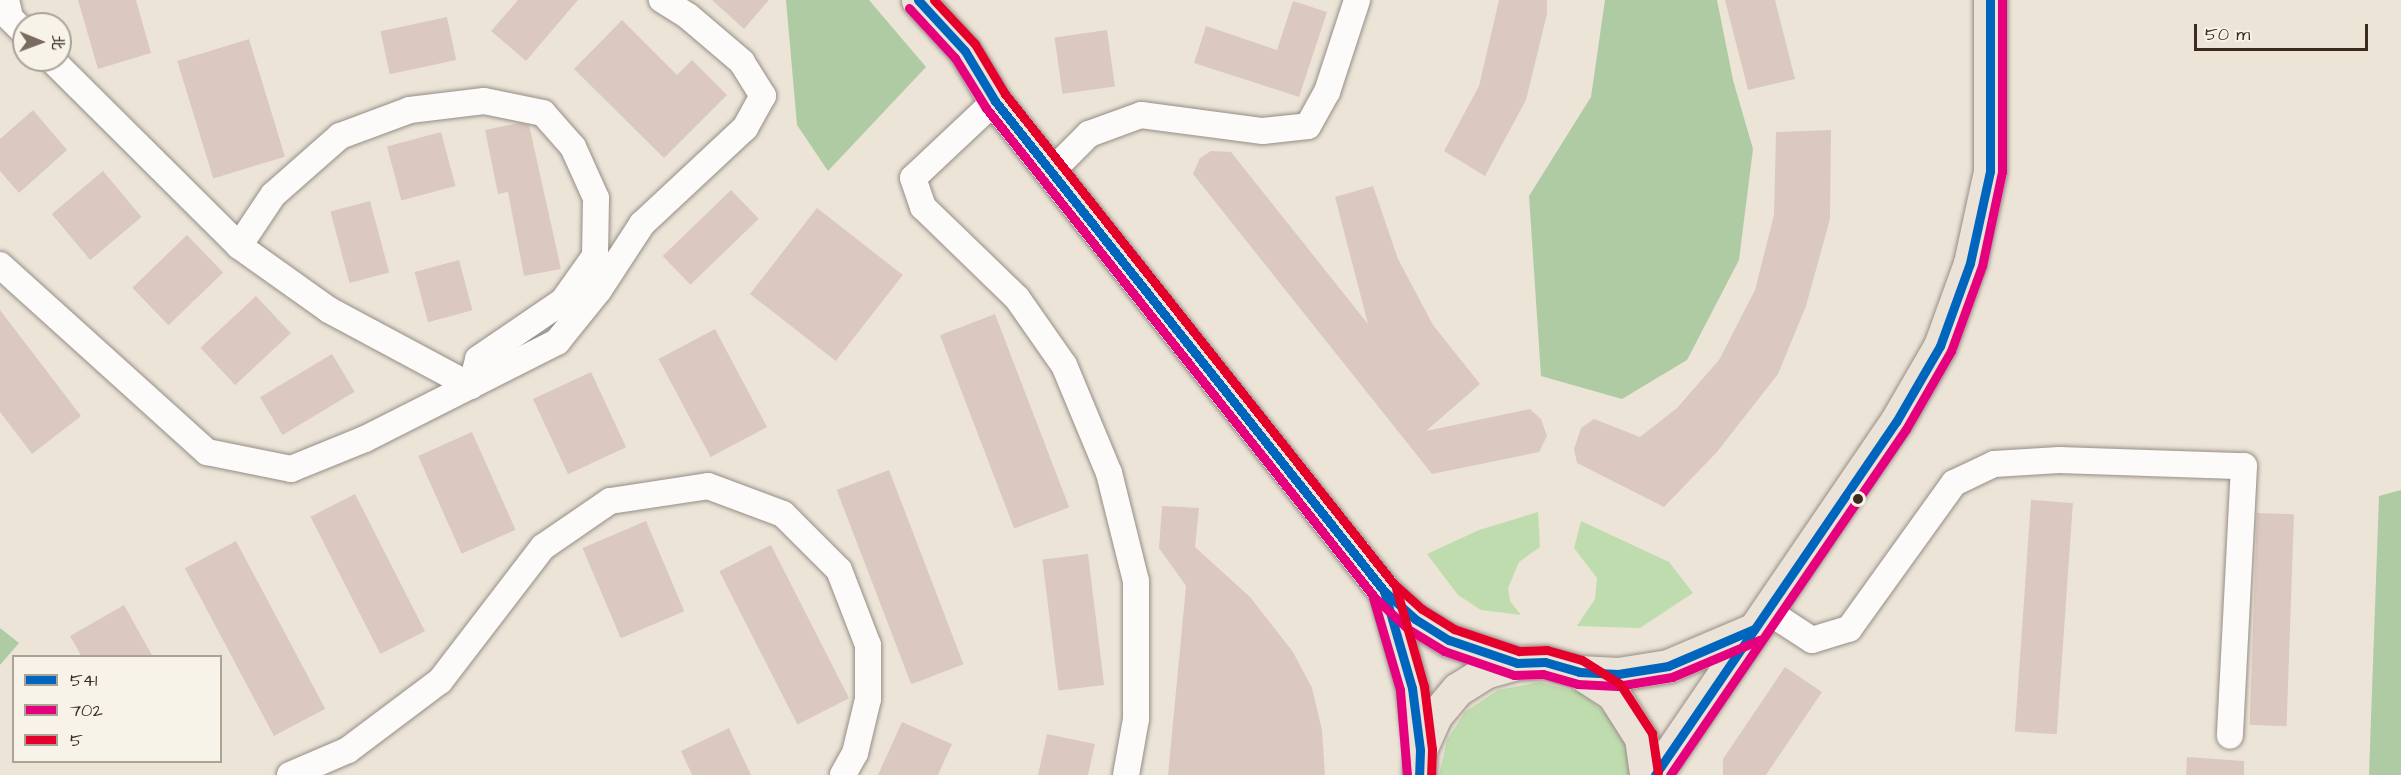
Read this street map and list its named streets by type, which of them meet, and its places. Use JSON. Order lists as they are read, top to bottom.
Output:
{
  "lines": ["transit line 541", "transit line 702", "transit line 5"],
  "legend": ["541", "702", "5"],
  "scale_bar": "50 m",
  "north": "right"
}
